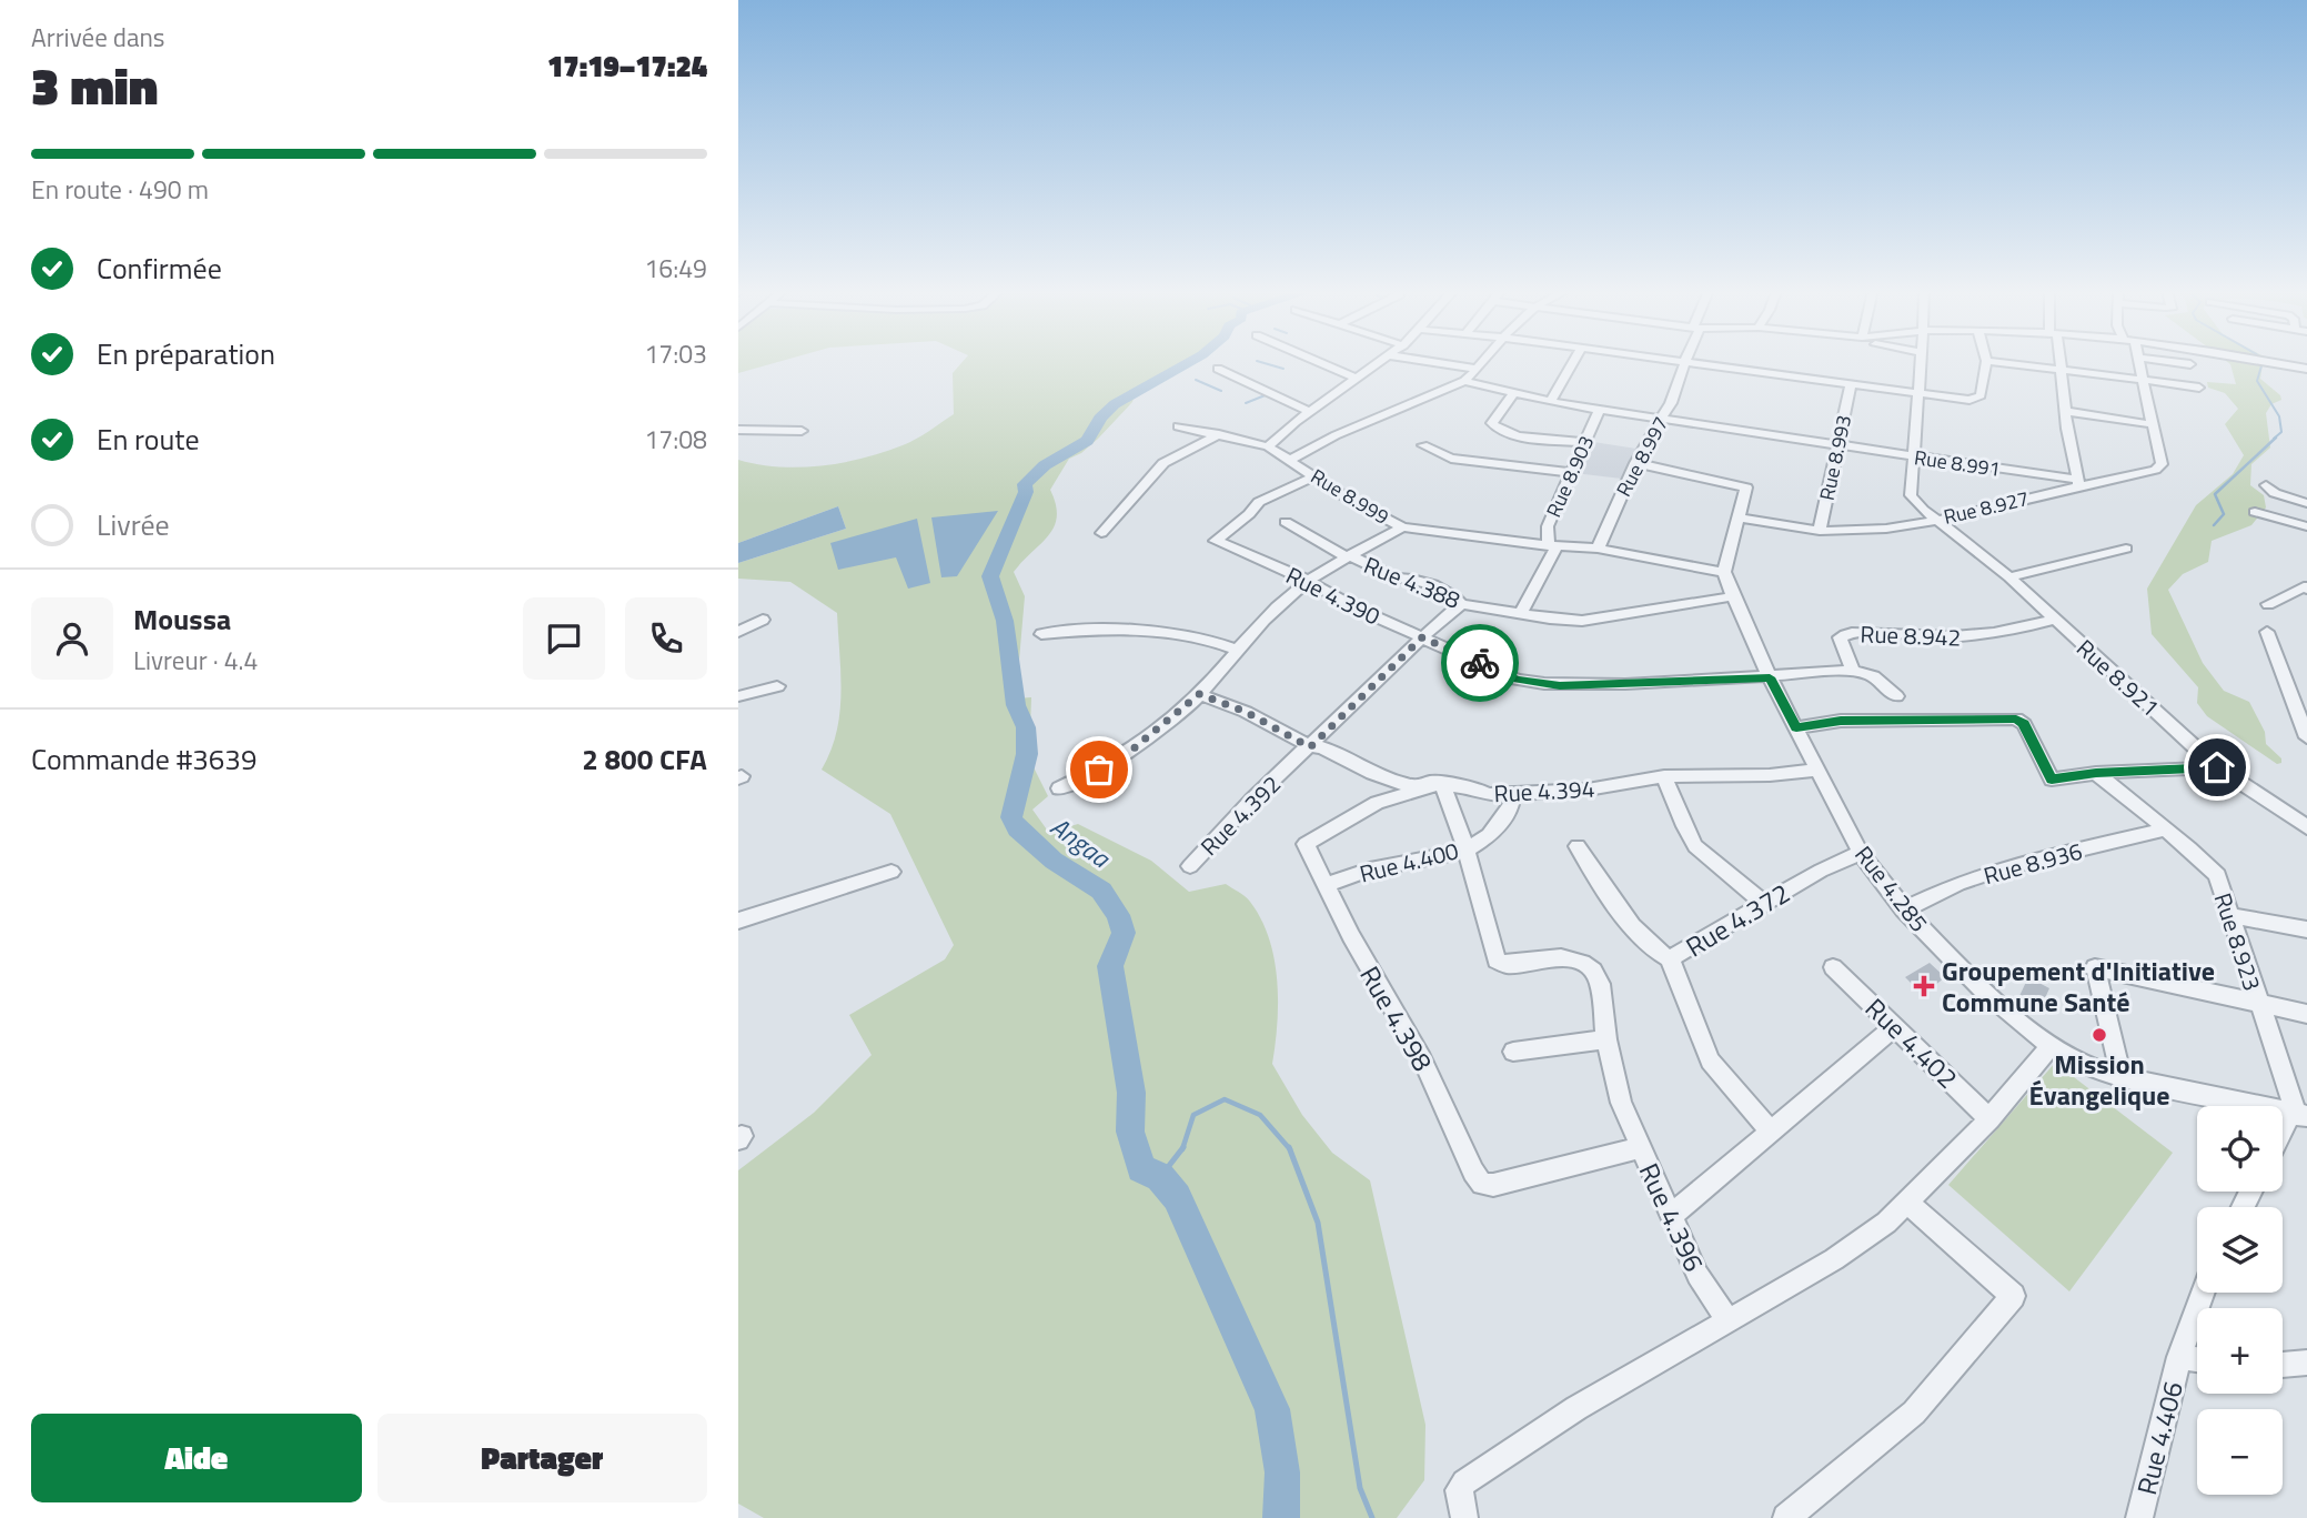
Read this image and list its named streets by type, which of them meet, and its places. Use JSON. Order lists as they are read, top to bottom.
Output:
{
  "streets": {
    "street": [
      "Rue 8.997",
      "Rue 8.993",
      "Rue 8.991",
      "Rue 8.903",
      "Rue 8.999",
      "Rue 8.927",
      "Rue 4.388",
      "Rue 4.390",
      "Rue 8.942",
      "Rue 8.921",
      "Rue 4.394",
      "Rue 4.392",
      "Rue 4.400",
      "Rue 8.936",
      "Rue 4.285",
      "Rue 4.372",
      "Rue 8.923",
      "Rue 4.398",
      "Rue 4.402",
      "Rue 4.396",
      "Rue 4.406"
    ]
  },
  "crossings": [
    ["Rue 8.997", "Rue 8.991"],
    ["Rue 8.997", "Rue 8.999"],
    ["Rue 8.993", "Rue 8.991"],
    ["Rue 8.993", "Rue 8.927"],
    ["Rue 8.991", "Rue 8.903"],
    ["Rue 8.991", "Rue 8.927"],
    ["Rue 8.991", "Rue 8.921"],
    ["Rue 8.903", "Rue 8.999"],
    ["Rue 8.903", "Rue 4.388"],
    ["Rue 8.999", "Rue 4.390"],
    ["Rue 8.999", "Rue 4.285"],
    ["Rue 8.927", "Rue 8.921"],
    ["Rue 4.388", "Rue 4.392"],
    ["Rue 4.388", "Rue 4.285"],
    ["Rue 4.390", "Rue 8.942"],
    ["Rue 4.390", "Rue 4.392"],
    ["Rue 4.390", "Rue 4.285"],
    ["Rue 8.942", "Rue 8.921"],
    ["Rue 8.942", "Rue 4.285"],
    ["Rue 4.394", "Rue 4.392"],
    ["Rue 4.394", "Rue 4.400"],
    ["Rue 4.394", "Rue 4.285"],
    ["Rue 4.394", "Rue 4.398"],
    ["Rue 4.394", "Rue 4.396"],
    ["Rue 4.400", "Rue 4.398"],
    ["Rue 4.400", "Rue 4.396"],
    ["Rue 8.936", "Rue 4.285"],
    ["Rue 8.936", "Rue 8.923"],
    ["Rue 4.285", "Rue 4.372"],
    ["Rue 4.285", "Rue 8.923"],
    ["Rue 4.398", "Rue 4.396"]
  ],
  "water": ["Angaa"],
  "places": {
    "health": ["Groupement d'Initiative Commune Santé"],
    "other": ["Mission Évangelique"]
  },
  "page": {
    "heading": ["3 min", "Arrivée dans", "17:19–17:24"],
    "panel": [
      "Moussa",
      "Livreur · 4.4",
      "Commande #3639",
      "2 800 CFA"
    ],
    "bar": "En route · 490 m",
    "list": [
      ["Confirmée", "16:49"],
      ["En préparation", "17:03"],
      ["En route", "17:08"],
      "Livrée"
    ],
    "map_buttons": ["+", "−"],
    "buttons": ["Aide", "Partager"]
  }
}
